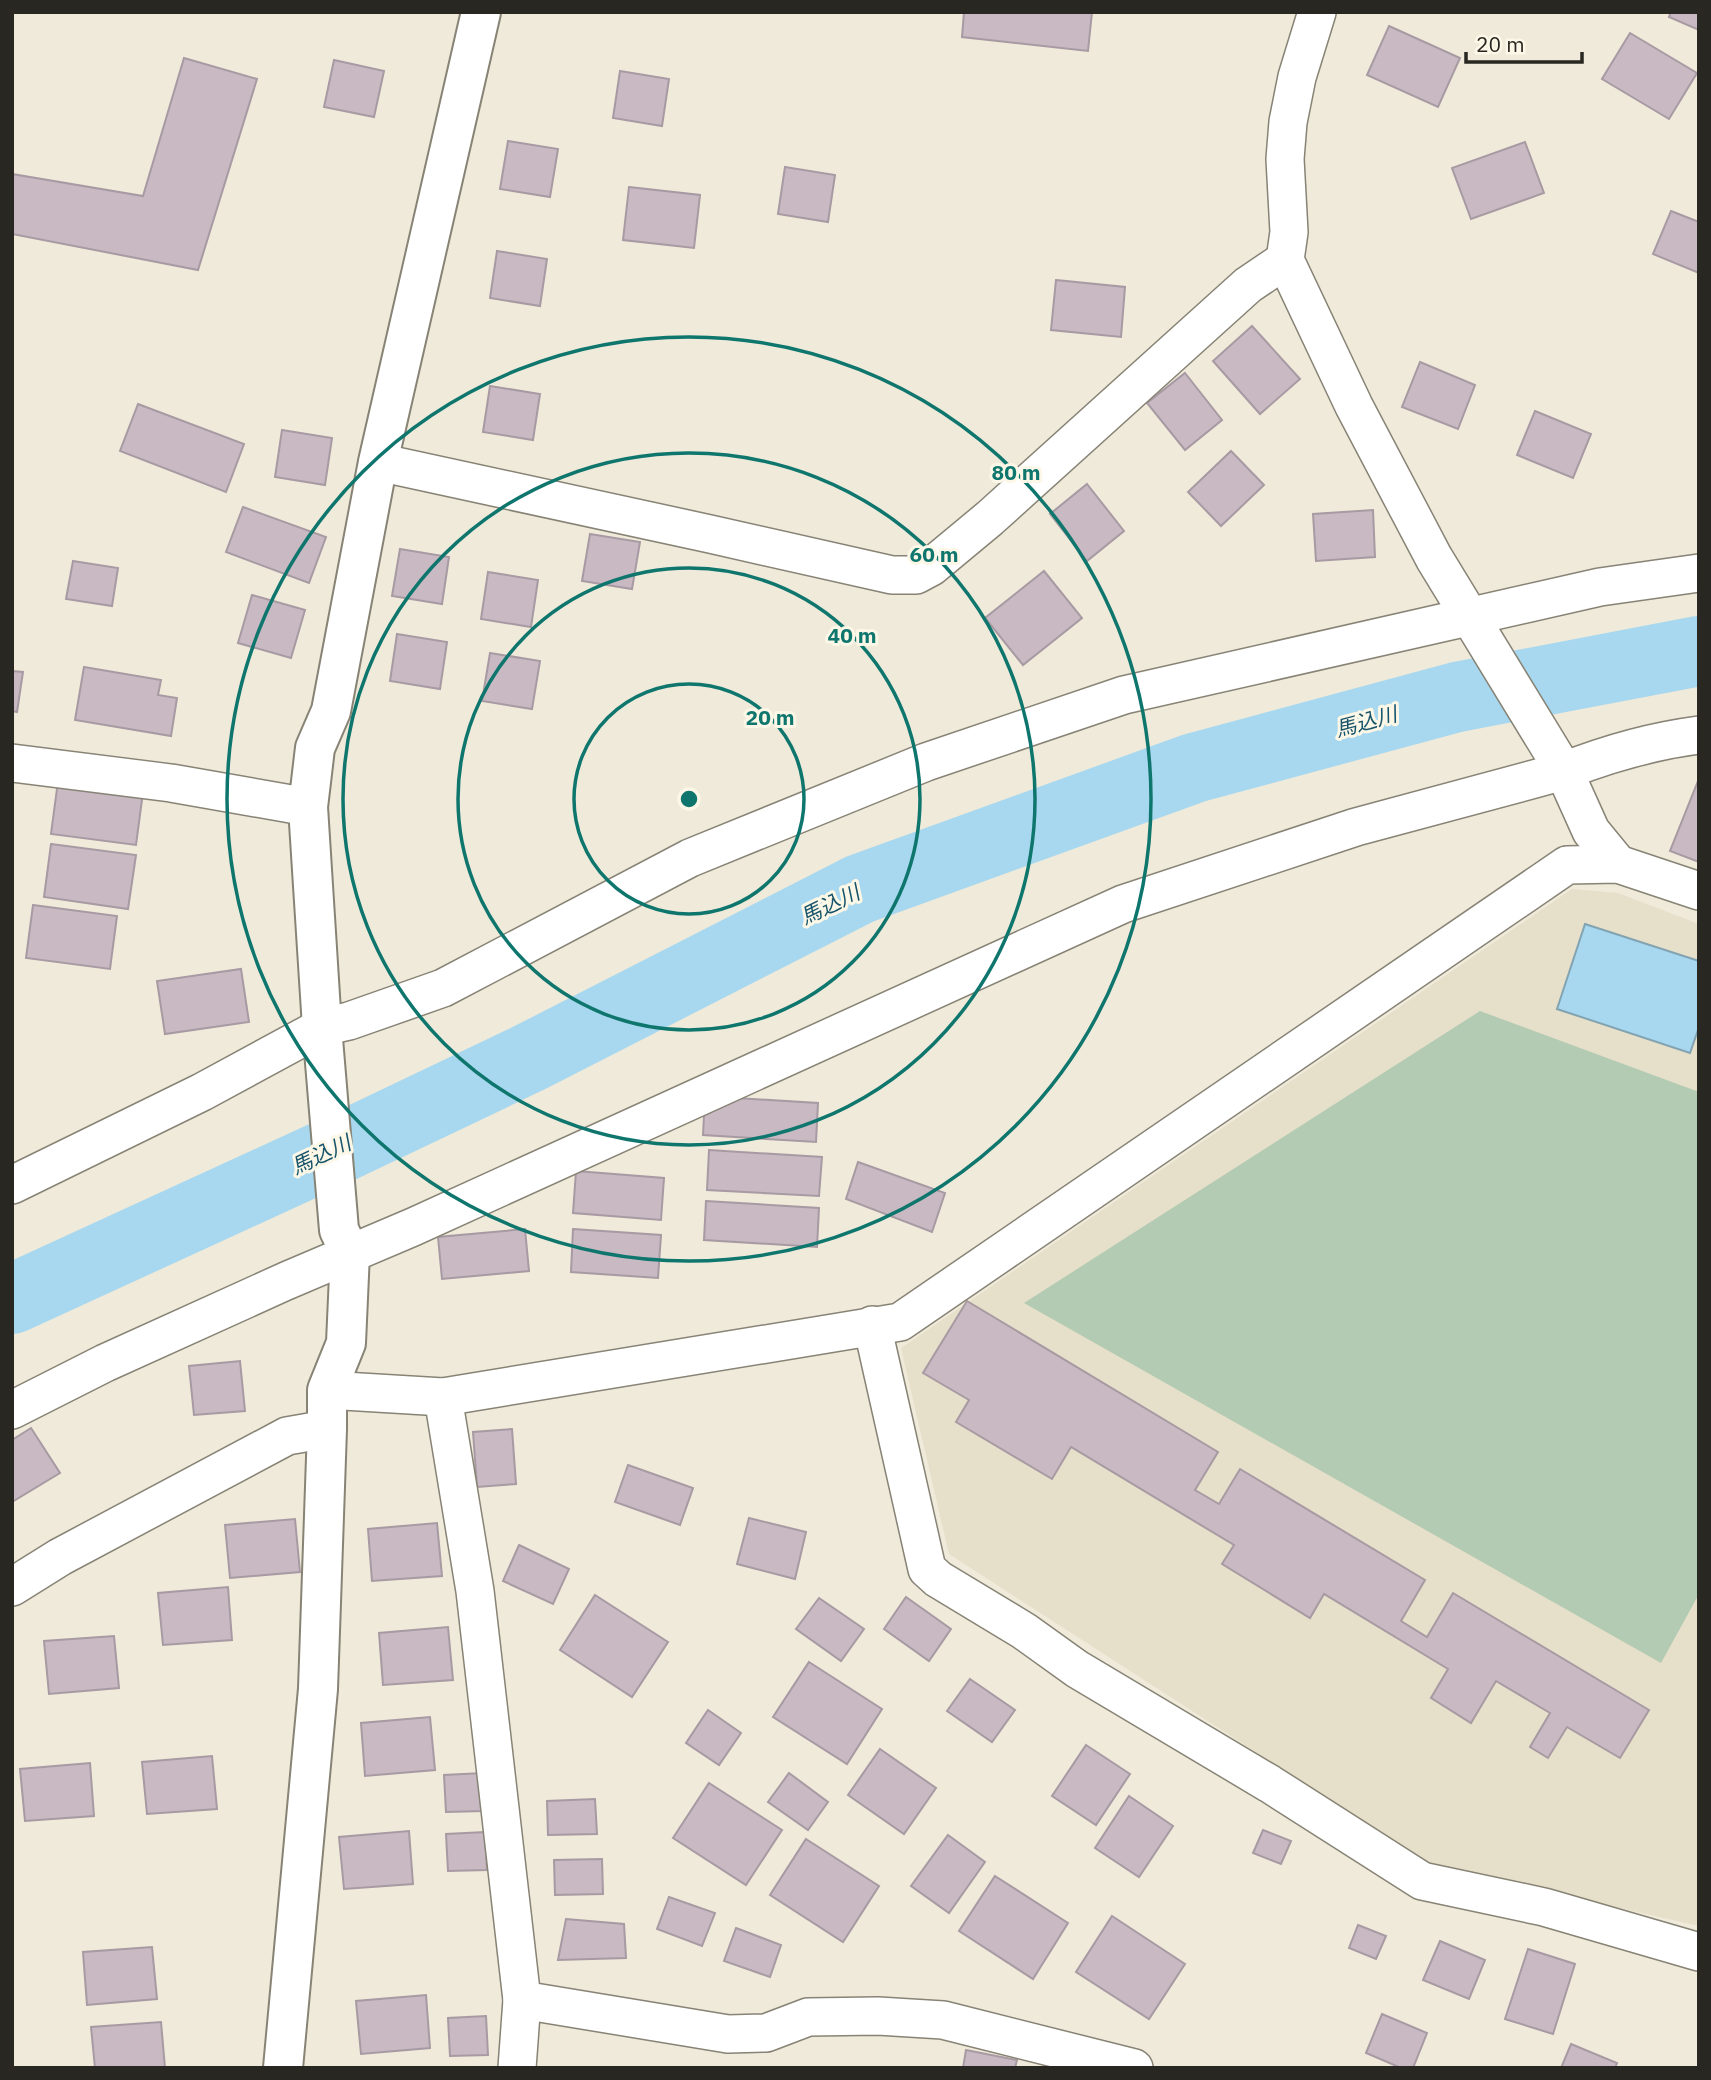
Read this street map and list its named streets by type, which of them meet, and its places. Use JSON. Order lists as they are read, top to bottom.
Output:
{
  "water": ["馬込川"],
  "scale_bar": "20 m",
  "rings": [
    "80 m",
    "60 m",
    "40 m",
    "20 m"
  ]
}
